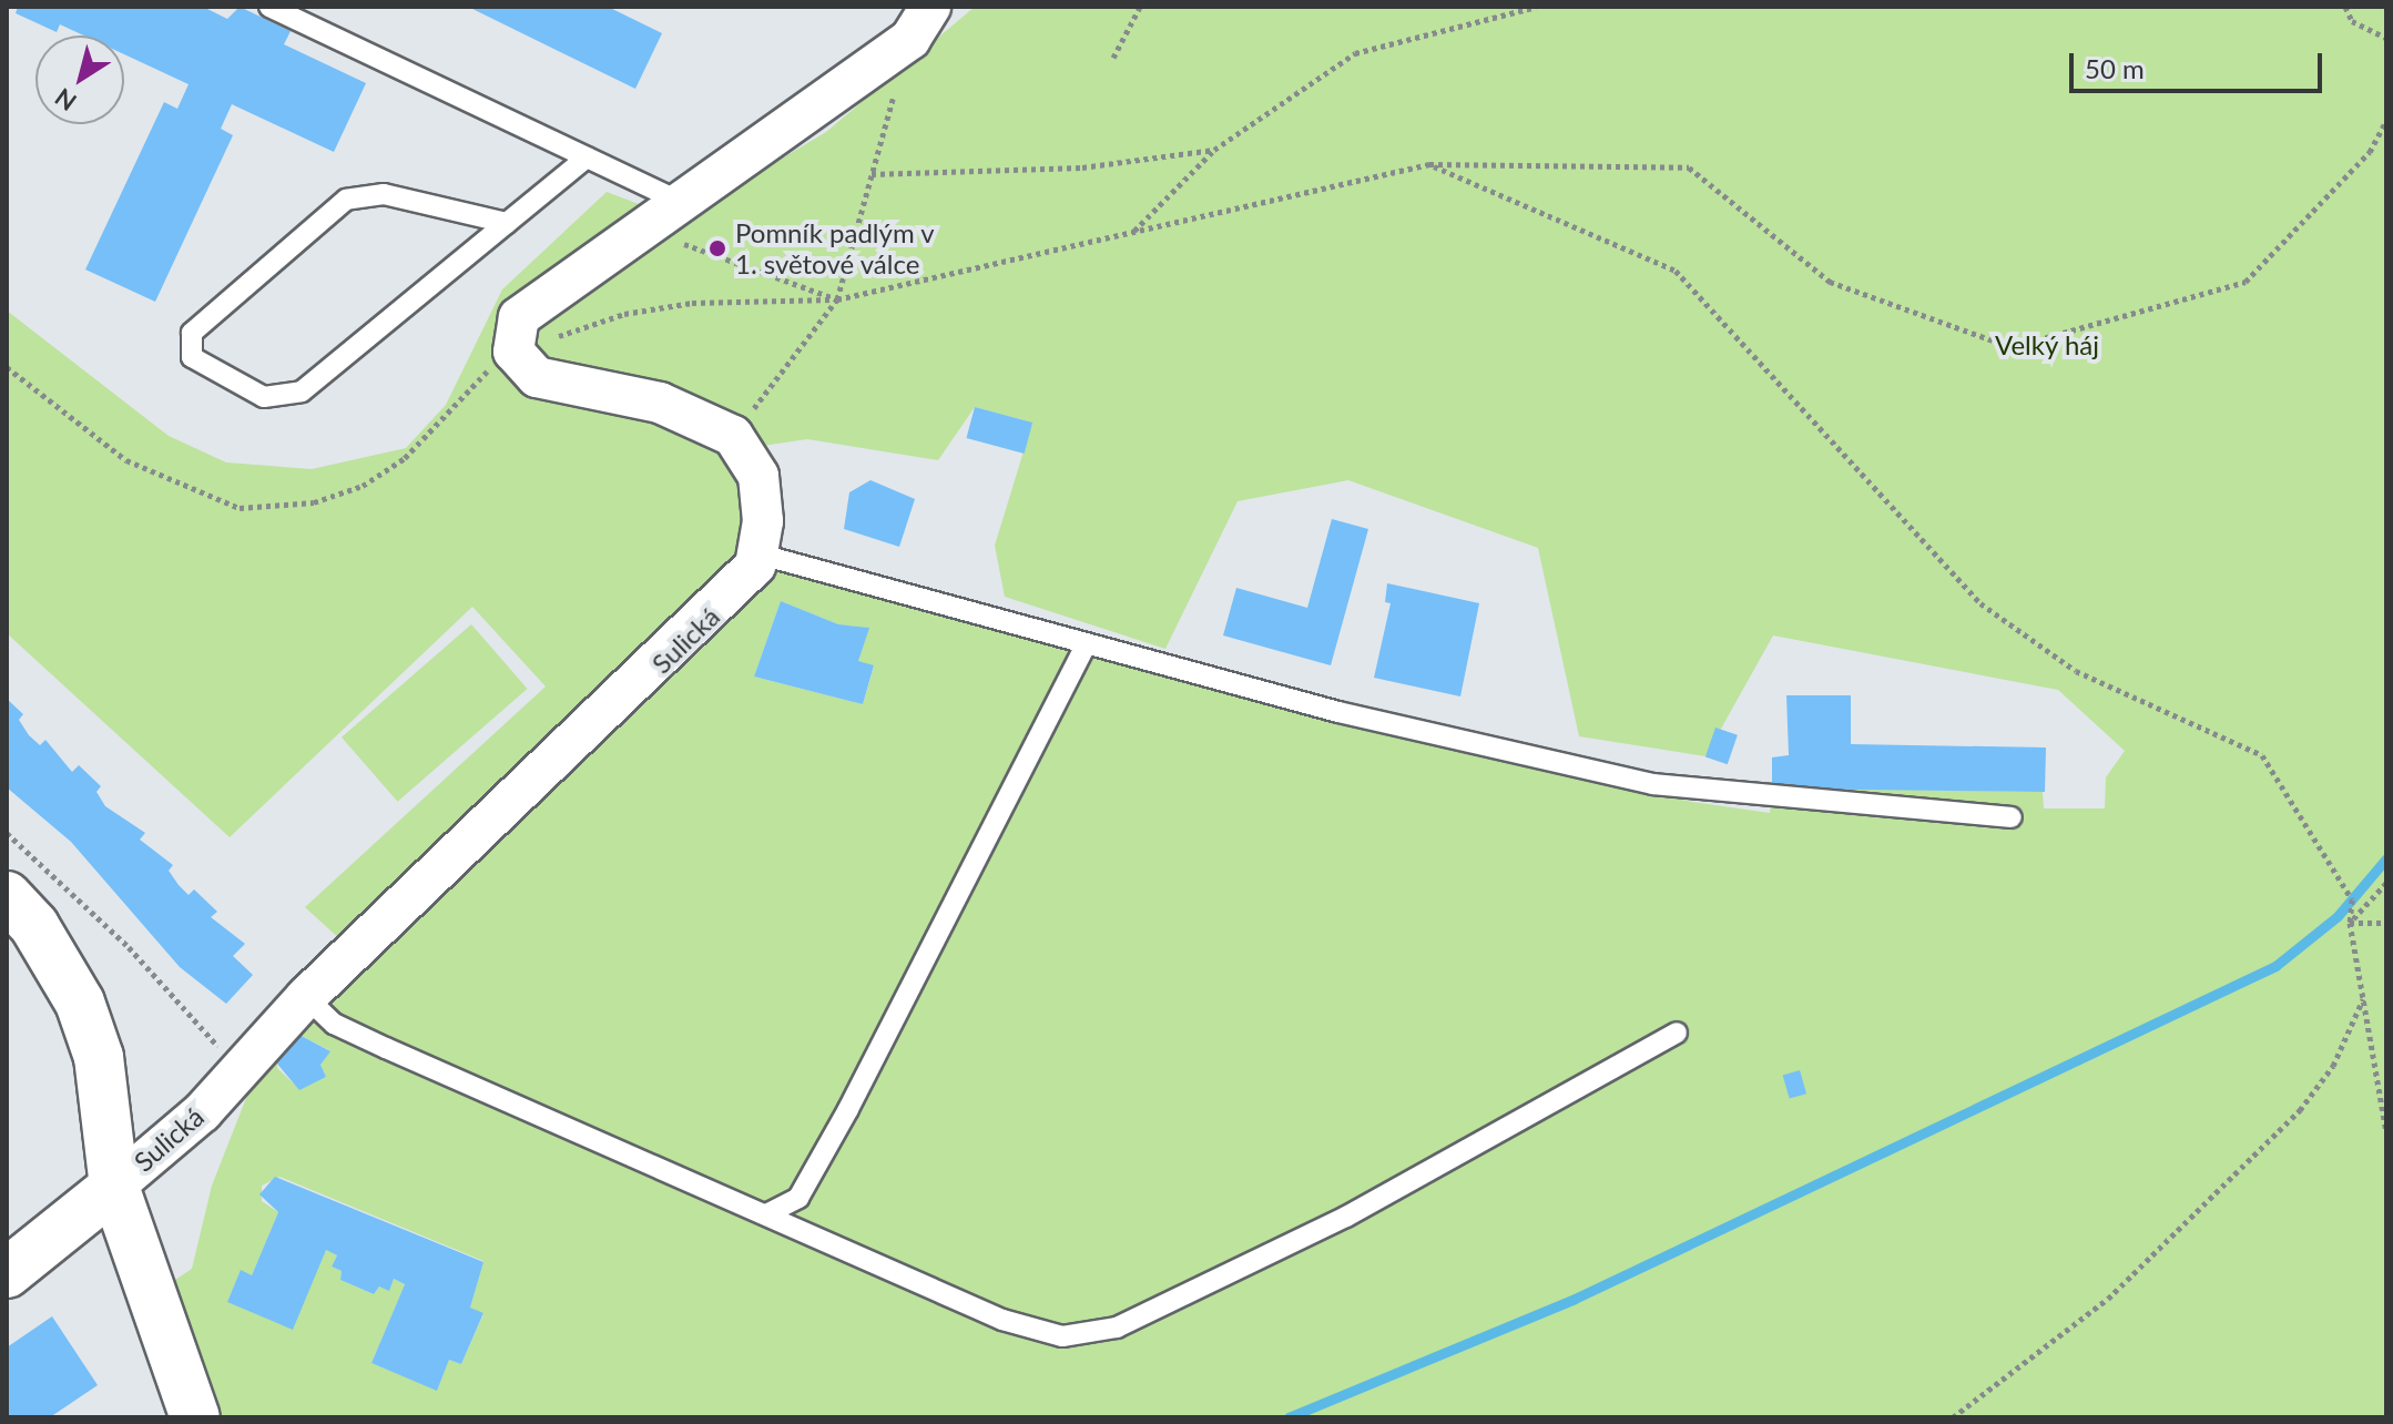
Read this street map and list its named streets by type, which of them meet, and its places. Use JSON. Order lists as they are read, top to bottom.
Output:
{
  "streets": {
    "street": ["Sulická"]
  },
  "parks": ["Velký háj"],
  "places": ["Pomník padlým v 1. světové válce"],
  "scale_bar": "50 m",
  "north": "bottom left"
}
